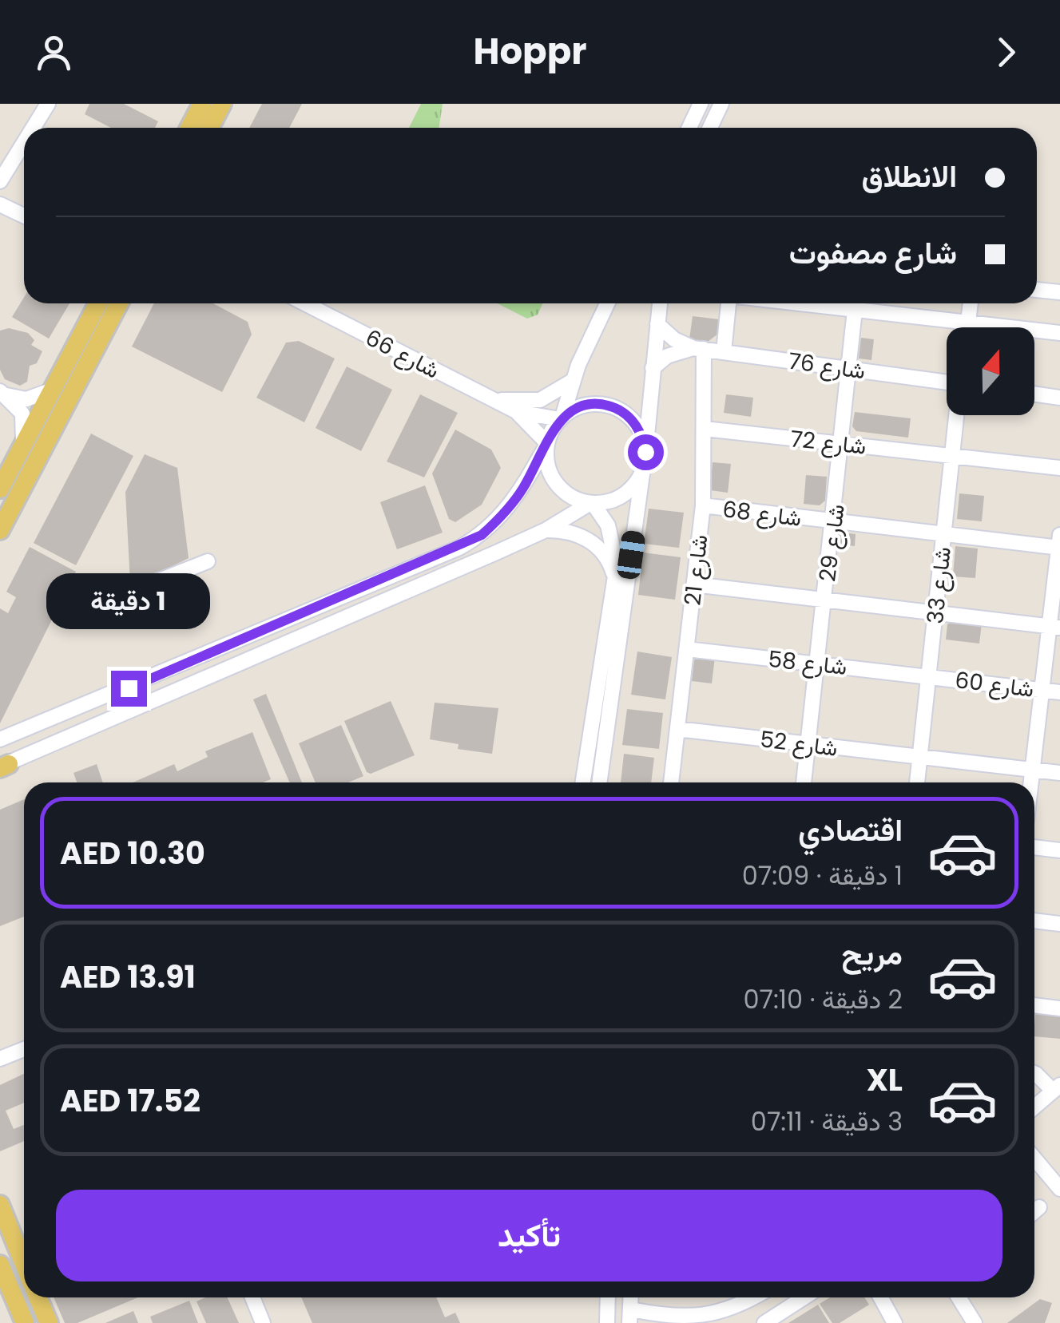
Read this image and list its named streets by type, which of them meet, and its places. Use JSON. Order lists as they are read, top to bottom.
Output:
{
  "streets": {
    "street": [
      "شارع 66",
      "شارع 76",
      "شارع 72",
      "شارع 68",
      "شارع 29",
      "شارع 21",
      "شارع 33",
      "شارع 58",
      "شارع 60",
      "شارع 52"
    ]
  },
  "crossings": [
    ["شارع 76", "شارع 29"],
    ["شارع 76", "شارع 21"],
    ["شارع 72", "شارع 29"],
    ["شارع 72", "شارع 21"],
    ["شارع 72", "شارع 33"],
    ["شارع 68", "شارع 29"],
    ["شارع 68", "شارع 21"],
    ["شارع 68", "شارع 33"],
    ["شارع 29", "شارع 58"],
    ["شارع 29", "شارع 52"],
    ["شارع 21", "شارع 58"],
    ["شارع 21", "شارع 52"],
    ["شارع 33", "شارع 58"],
    ["شارع 33", "شارع 60"],
    ["شارع 33", "شارع 52"],
    ["شارع 58", "شارع 60"]
  ],
  "north": "top",
  "page": {
    "header": "Hoppr",
    "banner": ["الانطلاق", "شارع مصفوت"],
    "bubble": "1 دقيقة",
    "list": [
      {
        "name": "اقتصادي",
        "note": "1 دقيقة · 07:09",
        "value": "AED 10.30"
      },
      {
        "name": "مريح",
        "note": "2 دقيقة · 07:10",
        "value": "AED 13.91"
      },
      {
        "name": "XL",
        "note": "3 دقيقة · 07:11",
        "value": "AED 17.52"
      }
    ],
    "buttons": "تأكيد"
  }
}
